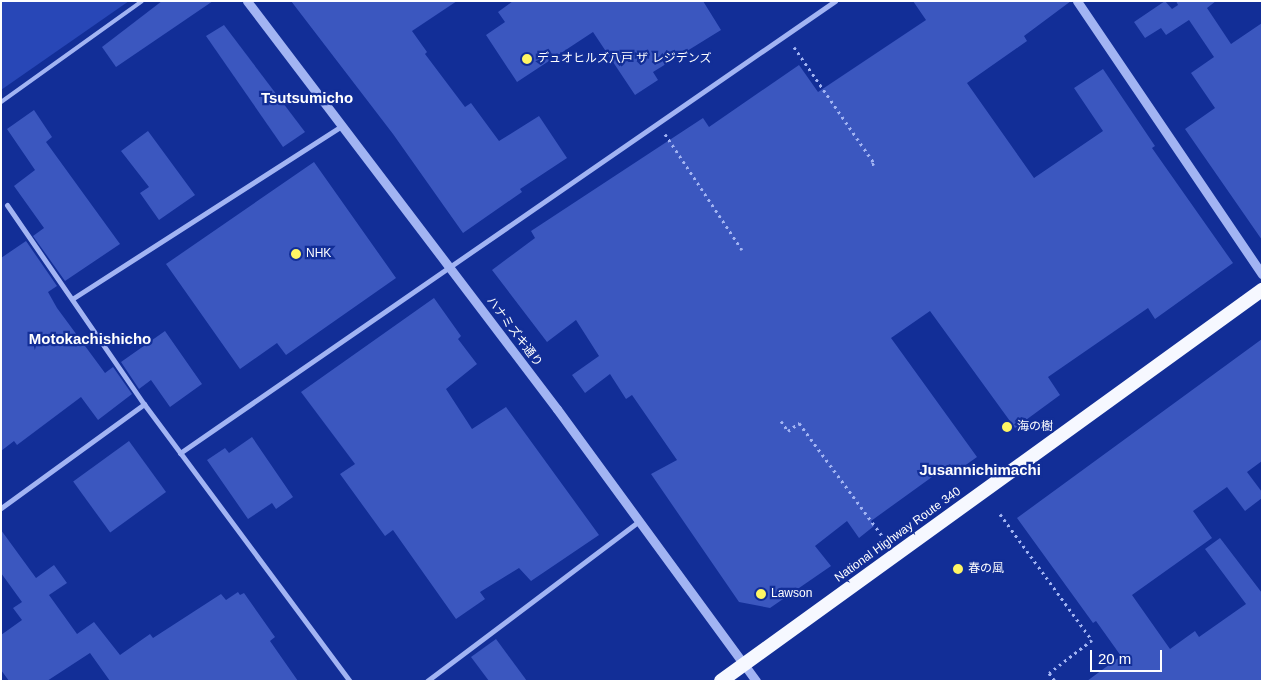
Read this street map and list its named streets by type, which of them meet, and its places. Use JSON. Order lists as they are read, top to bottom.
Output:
{
  "streets": {
    "highway": ["National Highway Route 340"],
    "street": ["ハナミズキ通り"]
  },
  "crossings": [
    ["ハナミズキ通り", "National Highway Route 340"]
  ],
  "districts": ["Tsutsumicho", "Motokachishicho", "Jusannichimachi"],
  "places": [
    "デュオヒルズ八戸 ザ レジデンズ",
    "NHK",
    "海の樹",
    "春の風",
    "Lawson"
  ],
  "scale_bar": "20 m"
}
